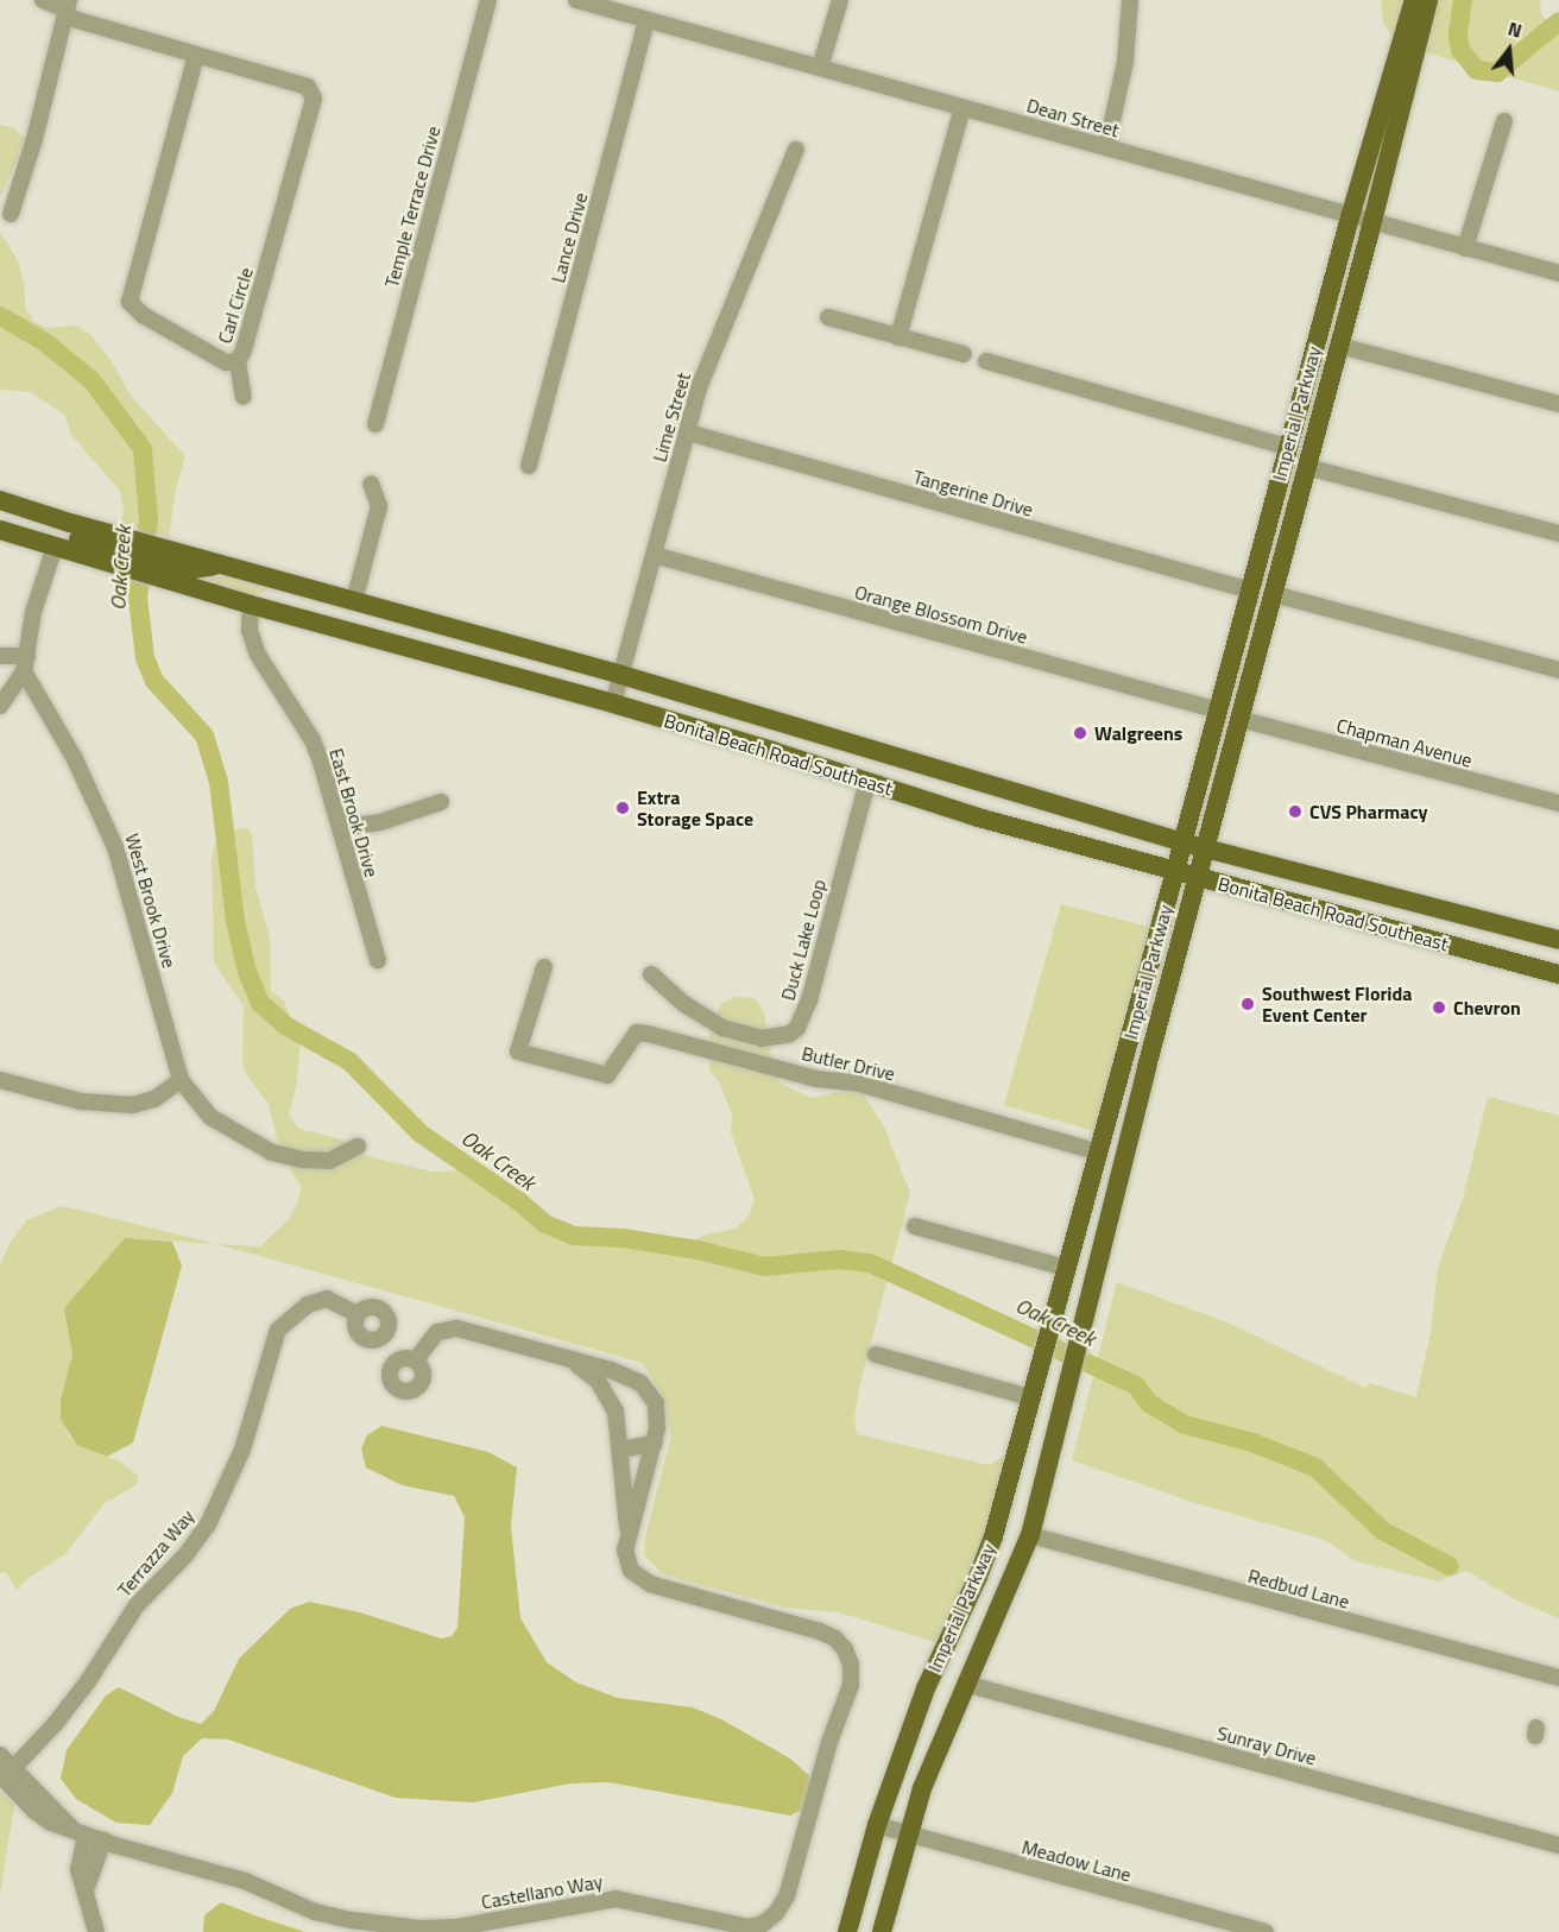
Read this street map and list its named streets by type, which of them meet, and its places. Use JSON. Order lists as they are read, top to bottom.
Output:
{
  "streets": {
    "main road": ["Imperial Parkway", "Bonita Beach Road Southeast"],
    "street": [
      "Dean Street",
      "Temple Terrace Drive",
      "Lance Drive",
      "Carl Circle",
      "Lime Street",
      "Tangerine Drive",
      "Orange Blossom Drive",
      "Chapman Avenue",
      "East Brook Drive",
      "West Brook Drive",
      "Duck Lake Loop",
      "Butler Drive",
      "Terrazza Way",
      "Redbud Lane",
      "Sunray Drive",
      "Meadow Lane",
      "Castellano Way"
    ]
  },
  "crossings": [
    ["Dean Street", "Lance Drive"],
    ["Dean Street", "Imperial Parkway"],
    ["Imperial Parkway", "Tangerine Drive"],
    ["Imperial Parkway", "Orange Blossom Drive"],
    ["Imperial Parkway", "Chapman Avenue"],
    ["Imperial Parkway", "Bonita Beach Road Southeast"],
    ["Imperial Parkway", "Butler Drive"],
    ["Imperial Parkway", "Redbud Lane"],
    ["Imperial Parkway", "Sunray Drive"],
    ["Imperial Parkway", "Meadow Lane"],
    ["Lime Street", "Tangerine Drive"],
    ["Lime Street", "Orange Blossom Drive"],
    ["Lime Street", "Bonita Beach Road Southeast"],
    ["Bonita Beach Road Southeast", "East Brook Drive"],
    ["Bonita Beach Road Southeast", "Duck Lake Loop"],
    ["Terrazza Way", "Castellano Way"]
  ],
  "water": ["Oak Creek"],
  "places": [
    "Walgreens",
    "Extra Storage Space",
    "CVS Pharmacy",
    "Southwest Florida Event Center",
    "Chevron"
  ],
  "north": "top"
}
